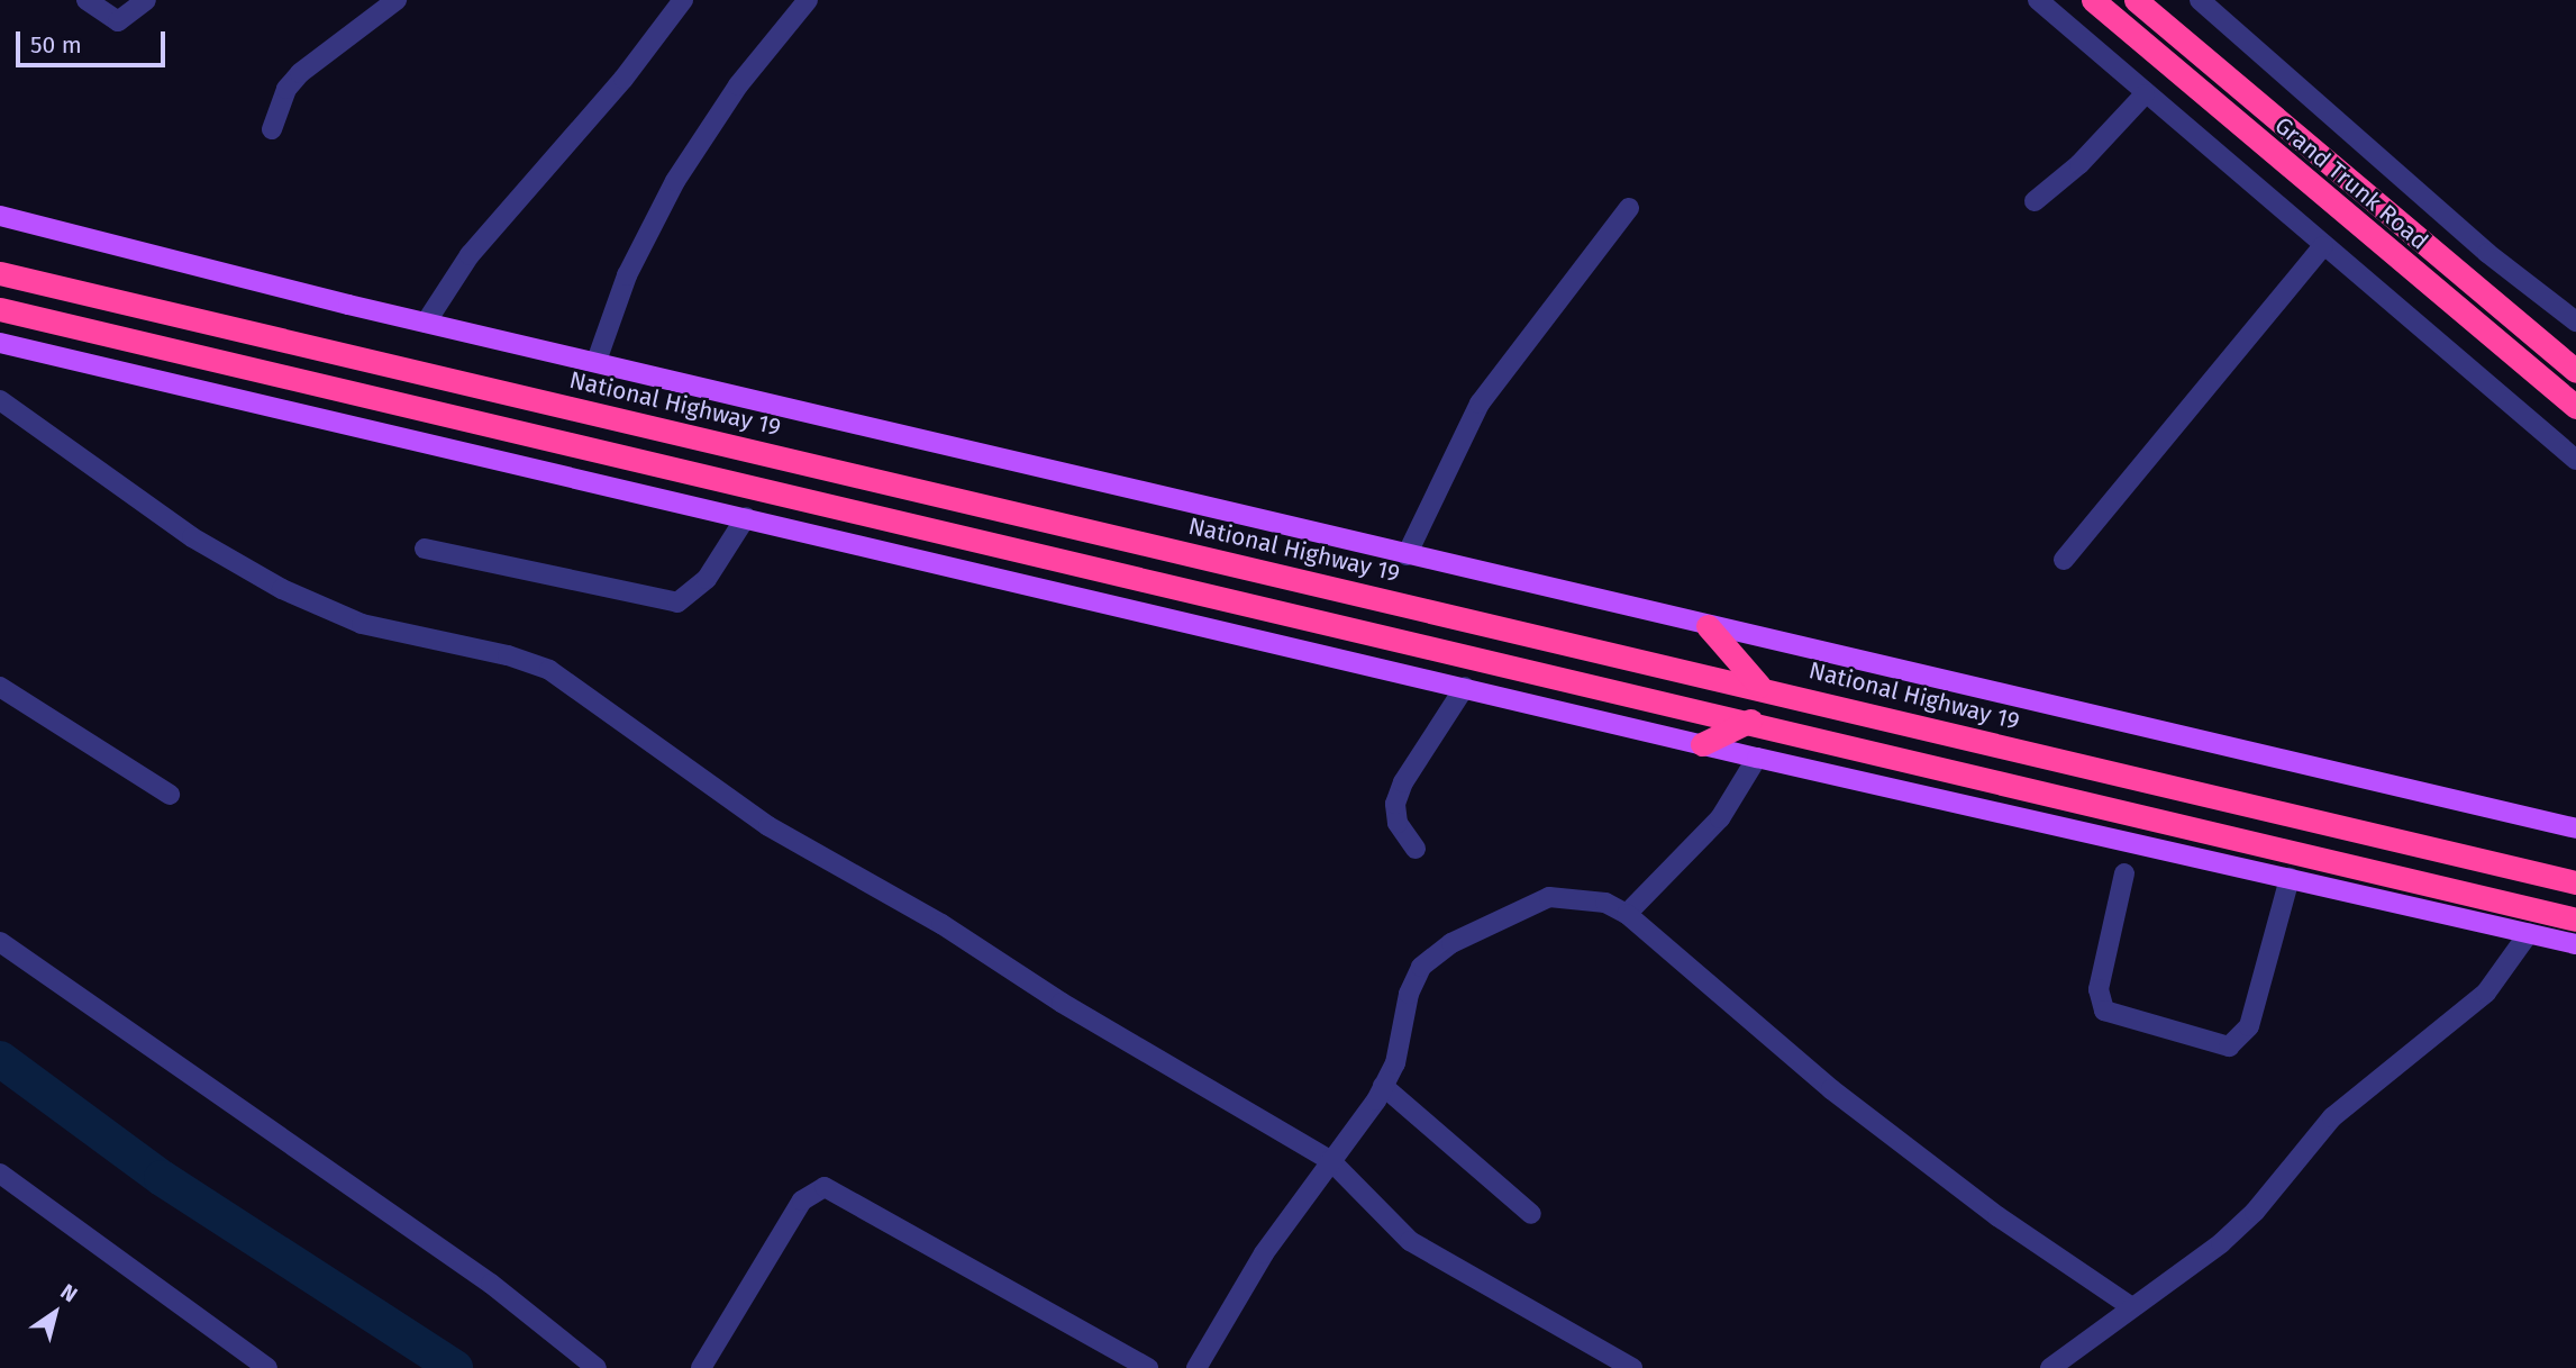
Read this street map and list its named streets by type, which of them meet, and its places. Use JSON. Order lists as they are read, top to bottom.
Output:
{
  "streets": {
    "highway": ["Grand Trunk Road", "National Highway 19"]
  },
  "scale_bar": "50 m",
  "north": "top right"
}
